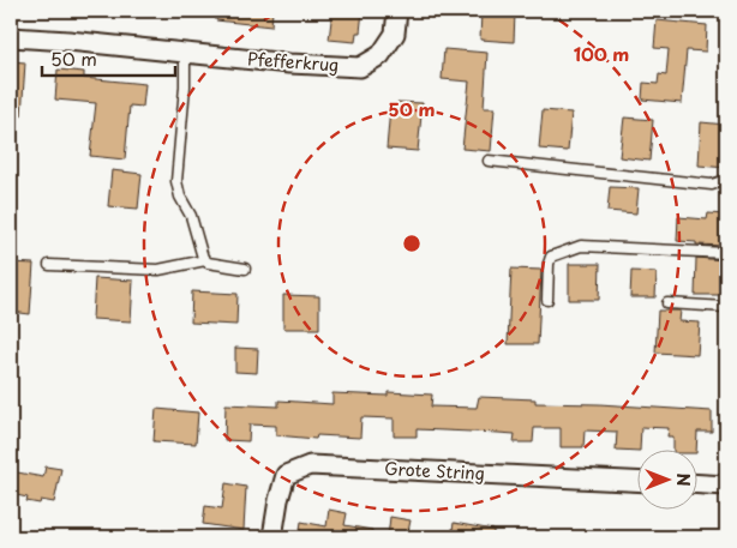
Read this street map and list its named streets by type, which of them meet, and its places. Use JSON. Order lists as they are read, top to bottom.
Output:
{
  "streets": {
    "street": ["Pfefferkrug", "Grote String"]
  },
  "scale_bar": "50 m",
  "north": "right",
  "rings": ["100 m", "50 m"]
}
